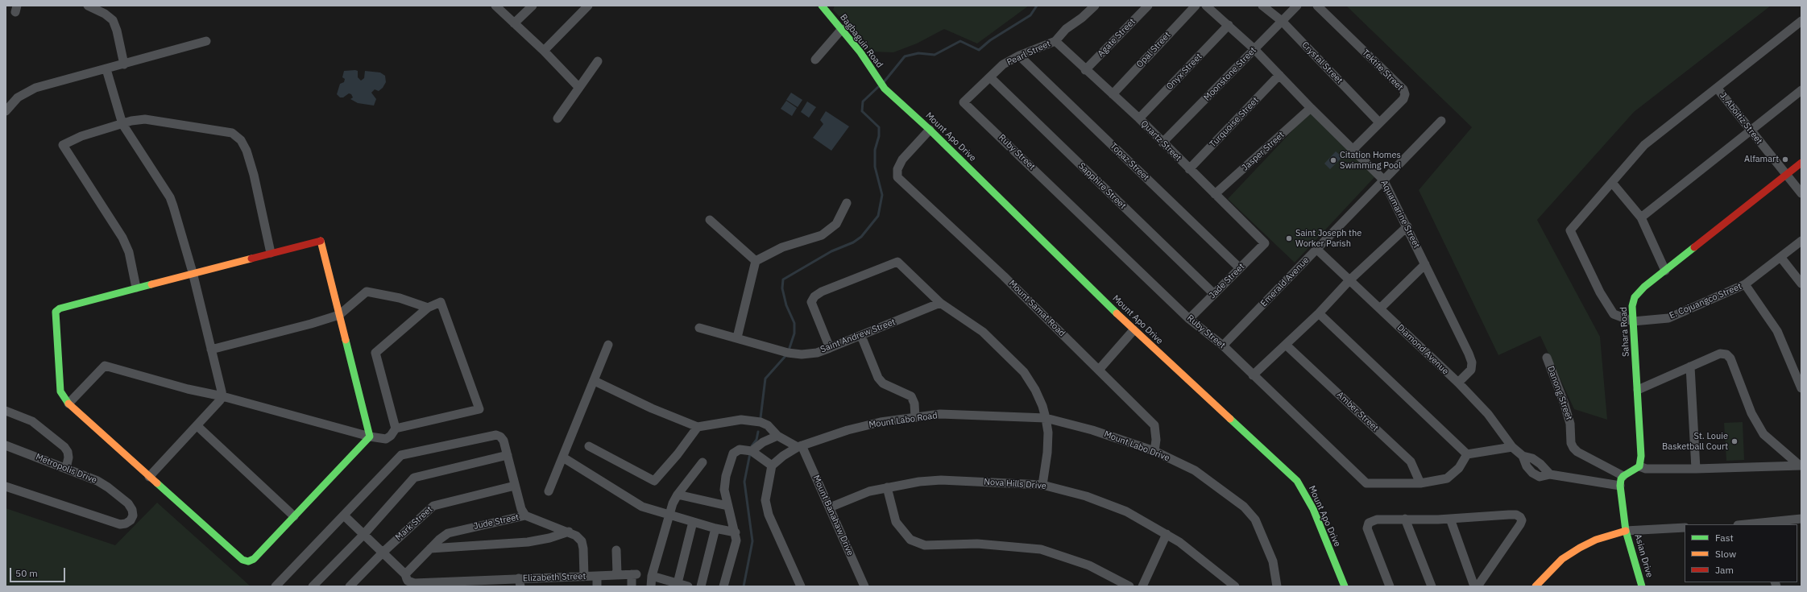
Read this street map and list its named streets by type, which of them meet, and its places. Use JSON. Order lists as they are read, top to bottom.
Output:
{
  "streets": {
    "street": [
      "Agate Street",
      "Bagbaguin Road",
      "Opal Street",
      "Pearl Street",
      "Crystal Street",
      "Tektite Street",
      "Onyx Street",
      "Moonstone Street",
      "J. Aboitiz Street",
      "Turquoise Street",
      "Mount Apo Drive",
      "Quartz Street",
      "Jasper Street",
      "Ruby Street",
      "Topaz Street",
      "Sapphire Street",
      "Aquamarine Street",
      "Jade Street",
      "Emerald Avenue",
      "E. Cojuangco Street",
      "Mount Samat Road",
      "Sahara Road",
      "Saint Andrew Street",
      "Diamond Avenue",
      "Danong Street",
      "Amber Street",
      "Mount Labo Road",
      "Mount Labo Drive",
      "Metropolis Drive",
      "Nova Hills Drive",
      "Mount Banahaw Drive",
      "Jude Street",
      "Mark Street",
      "Asian Drive",
      "Elizabeth Street"
    ]
  },
  "crossings": [
    ["Agate Street", "Quartz Street"],
    ["Bagbaguin Road", "Mount Apo Drive"],
    ["Opal Street", "Quartz Street"],
    ["Pearl Street", "Quartz Street"],
    ["Pearl Street", "Ruby Street"],
    ["Pearl Street", "Topaz Street"],
    ["Pearl Street", "Sapphire Street"],
    ["Crystal Street", "Tektite Street"],
    ["Crystal Street", "Moonstone Street"],
    ["Tektite Street", "Aquamarine Street"],
    ["Onyx Street", "Quartz Street"],
    ["Onyx Street", "Aquamarine Street"],
    ["Moonstone Street", "Quartz Street"],
    ["Moonstone Street", "Aquamarine Street"],
    ["J. Aboitiz Street", "Sahara Road"],
    ["Turquoise Street", "Quartz Street"],
    ["Turquoise Street", "Aquamarine Street"],
    ["Mount Apo Drive", "Mount Samat Road"],
    ["Quartz Street", "Jasper Street"],
    ["Quartz Street", "Jade Street"],
    ["Jasper Street", "Aquamarine Street"],
    ["Ruby Street", "Jade Street"],
    ["Ruby Street", "Emerald Avenue"],
    ["Ruby Street", "Amber Street"],
    ["Topaz Street", "Jade Street"],
    ["Sapphire Street", "Jade Street"],
    ["Aquamarine Street", "Emerald Avenue"],
    ["Aquamarine Street", "Diamond Avenue"],
    ["Emerald Avenue", "Diamond Avenue"],
    ["E. Cojuangco Street", "Sahara Road"],
    ["Mount Samat Road", "Mount Labo Drive"],
    ["Mount Labo Road", "Mount Labo Drive"],
    ["Mount Labo Road", "Mount Banahaw Drive"],
    ["Nova Hills Drive", "Mount Banahaw Drive"],
    ["Jude Street", "Elizabeth Street"]
  ],
  "places": [
    "Alfamart",
    "Citation Homes Swimming Pool",
    "Saint Joseph the Worker Parish",
    "St. Louie Basketball Court"
  ],
  "legend": ["Fast", "Slow", "Jam"],
  "scale_bar": "50 m"
}
